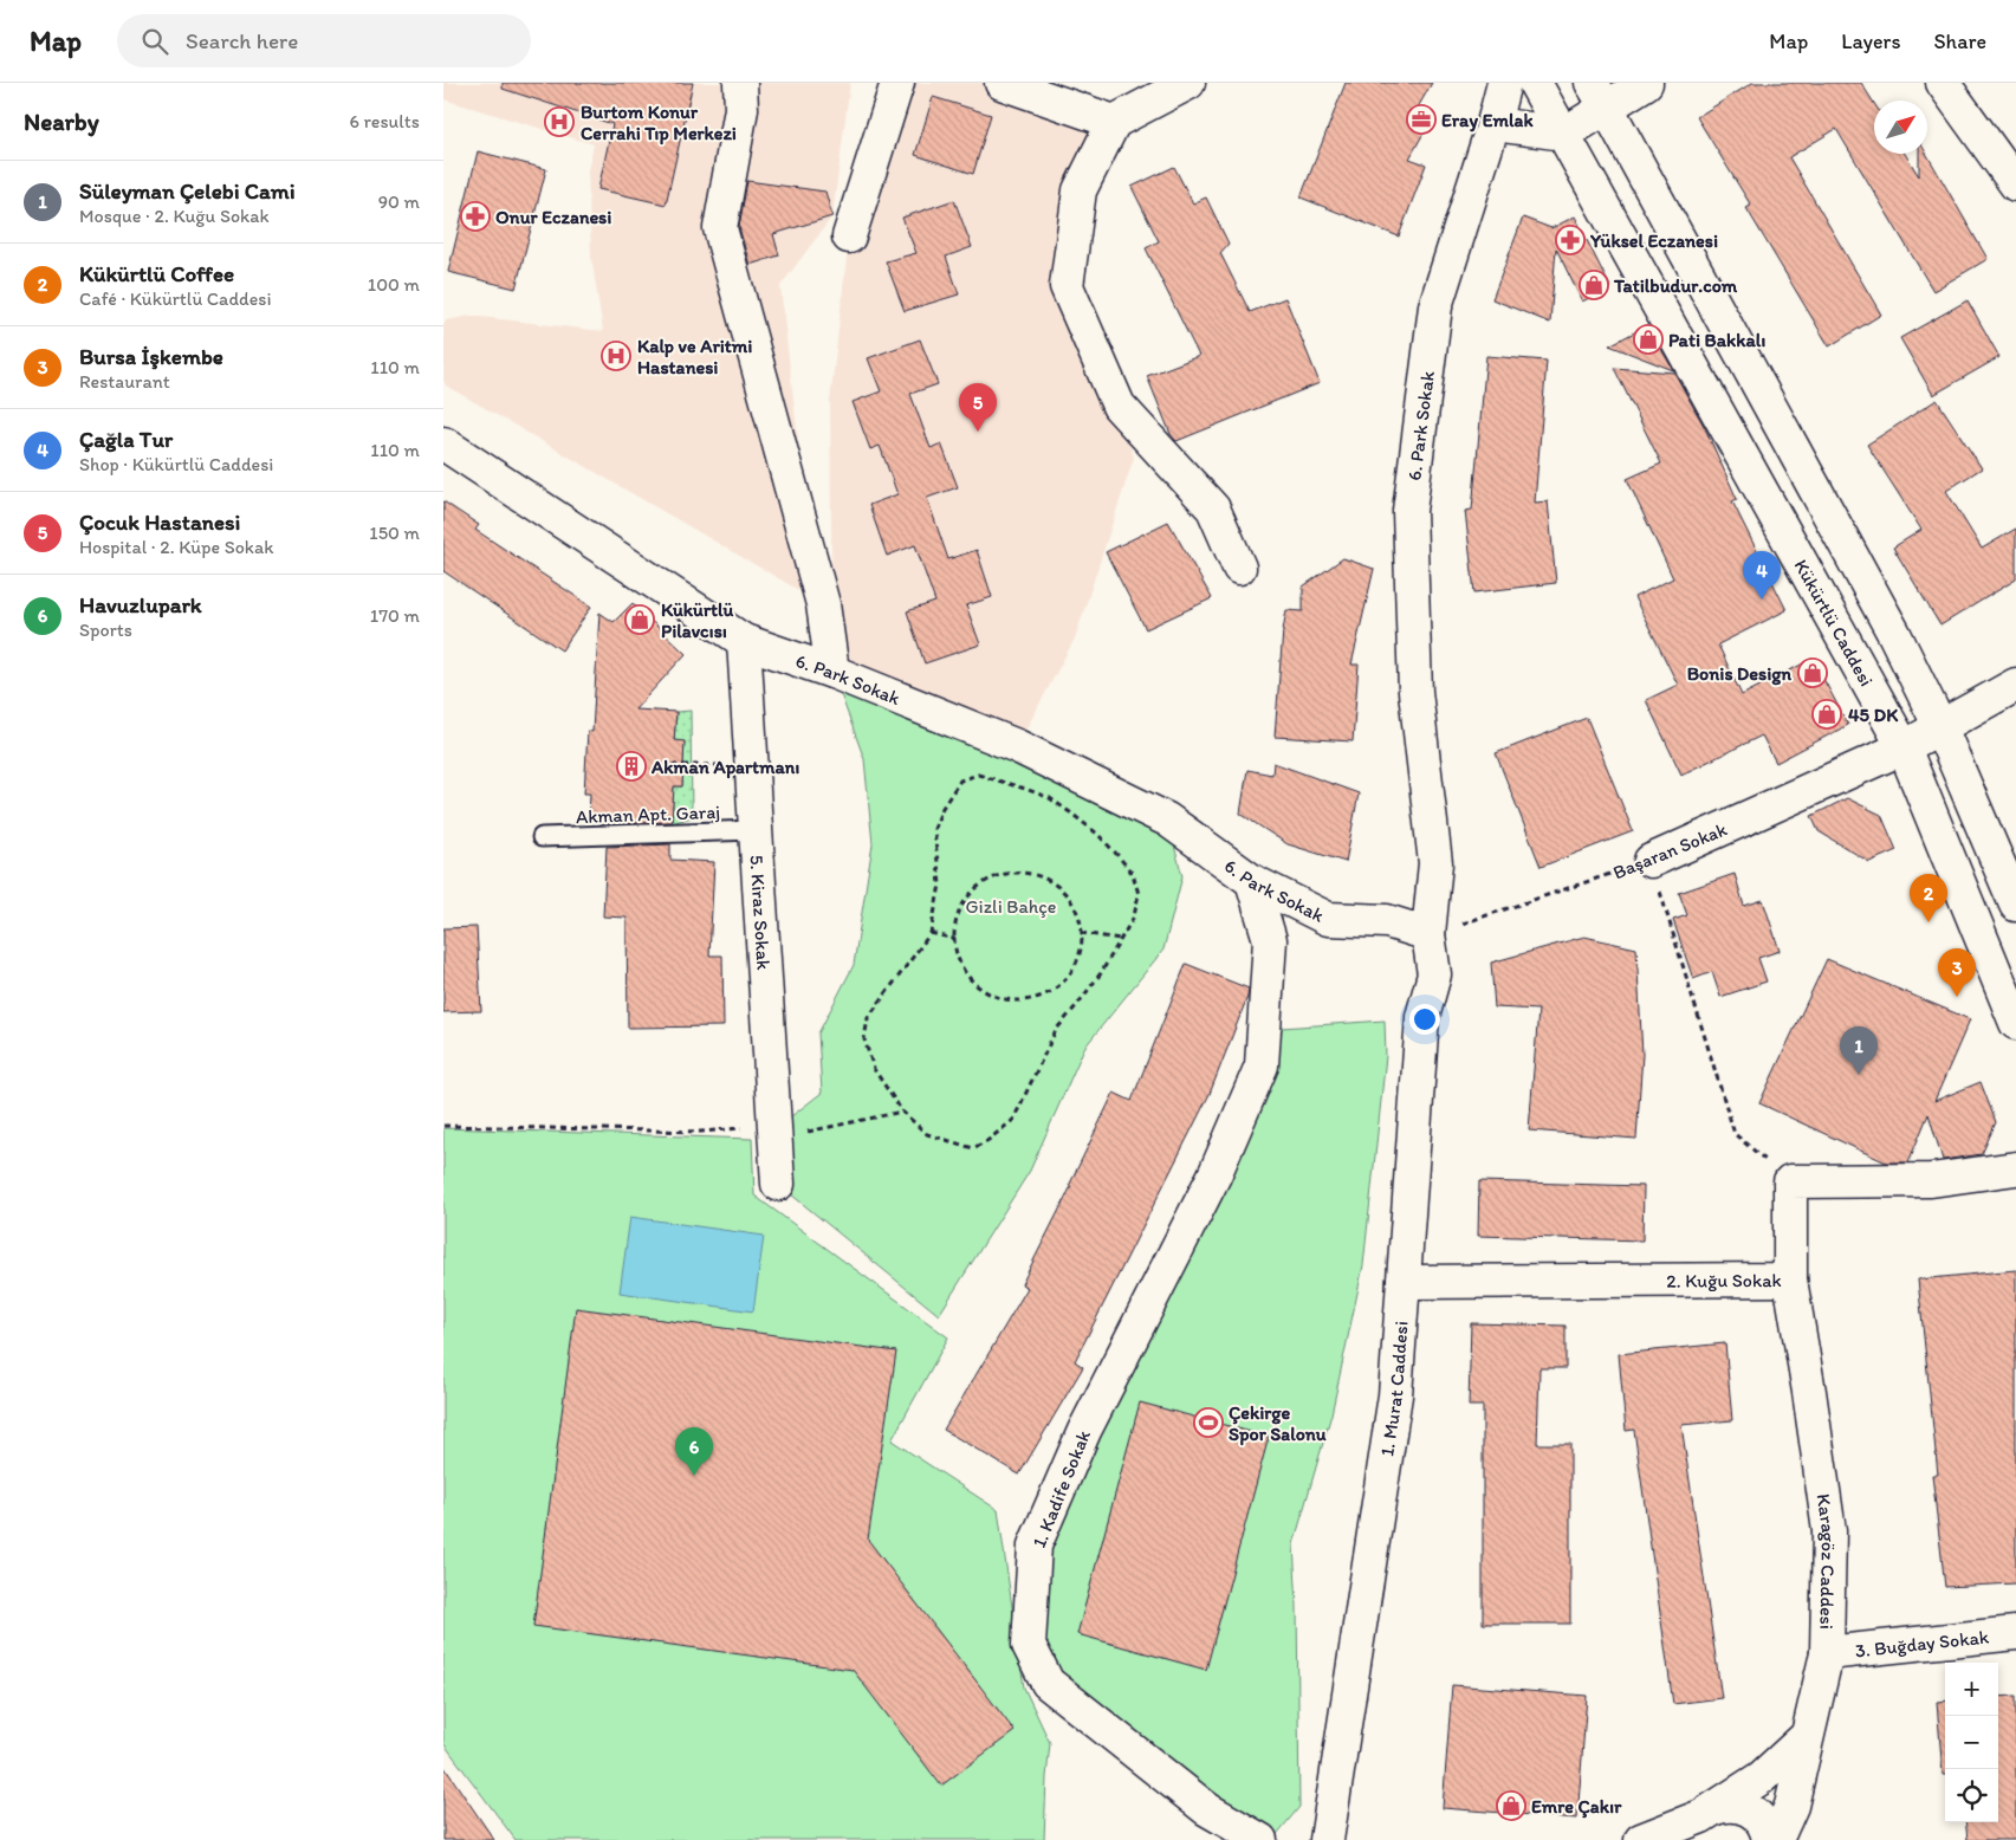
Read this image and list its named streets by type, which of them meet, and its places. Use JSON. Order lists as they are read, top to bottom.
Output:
{
  "streets": {
    "street": [
      "6. Park Sokak",
      "Kükürtlü Caddesi",
      "Başaran Sokak",
      "5. Kiraz Sokak",
      "2. Kuğu Sokak",
      "1. Murat Caddesi",
      "1. Kadife Sokak",
      "Karagöz Caddesi",
      "3. Buğday Sokak"
    ],
    "lane": ["Akman Apt. Garaj"]
  },
  "crossings": [
    ["6. Park Sokak", "Başaran Sokak"],
    ["6. Park Sokak", "5. Kiraz Sokak"],
    ["6. Park Sokak", "1. Murat Caddesi"],
    ["6. Park Sokak", "1. Kadife Sokak"],
    ["Kükürtlü Caddesi", "Başaran Sokak"],
    ["Akman Apt. Garaj", "5. Kiraz Sokak"],
    ["Başaran Sokak", "1. Murat Caddesi"],
    ["2. Kuğu Sokak", "1. Murat Caddesi"],
    ["2. Kuğu Sokak", "Karagöz Caddesi"],
    ["Karagöz Caddesi", "3. Buğday Sokak"]
  ],
  "parks": ["Gizli Bahçe"],
  "places": {
    "office": ["Eray Emlak"],
    "hospital": ["Burtom Konur Cerrahi Tıp Merkezi", "Kalp ve Aritmi Hastanesi"],
    "pharmacy": ["Onur Eczanesi", "Yüksel Eczanesi"],
    "shop": [
      "Tatilbudur.com",
      "Pati Bakkalı",
      "Kükürtlü Pilavcısı",
      "Bonis Design",
      "45 DK",
      "Emre Çakır"
    ],
    "building": ["Akman Apartmanı"],
    "sports": ["Çekirge Spor Salonu"]
  },
  "north": "top right",
  "page": {
    "header": "Map",
    "search": "Search here",
    "nav": ["Map", "Layers", "Share"],
    "heading": ["Nearby", "6 results"],
    "list": [
      {
        "mark": "1",
        "name": "Süleyman Çelebi Cami",
        "note": "Mosque · 2. Kuğu Sokak",
        "value": "90 m"
      },
      {
        "mark": "2",
        "name": "Kükürtlü Coffee",
        "note": "Café · Kükürtlü Caddesi",
        "value": "100 m"
      },
      {
        "mark": "3",
        "name": "Bursa İşkembe",
        "note": "Restaurant",
        "value": "110 m"
      },
      {
        "mark": "4",
        "name": "Çağla Tur",
        "note": "Shop · Kükürtlü Caddesi",
        "value": "110 m"
      },
      {
        "mark": "5",
        "name": "Çocuk Hastanesi",
        "note": "Hospital · 2. Küpe Sokak",
        "value": "150 m"
      },
      {
        "mark": "6",
        "name": "Havuzlupark",
        "note": "Sports",
        "value": "170 m"
      }
    ],
    "pins": [
      "5",
      "4",
      "2",
      "3",
      "1",
      "6"
    ],
    "map_buttons": ["+", "−"]
  }
}
